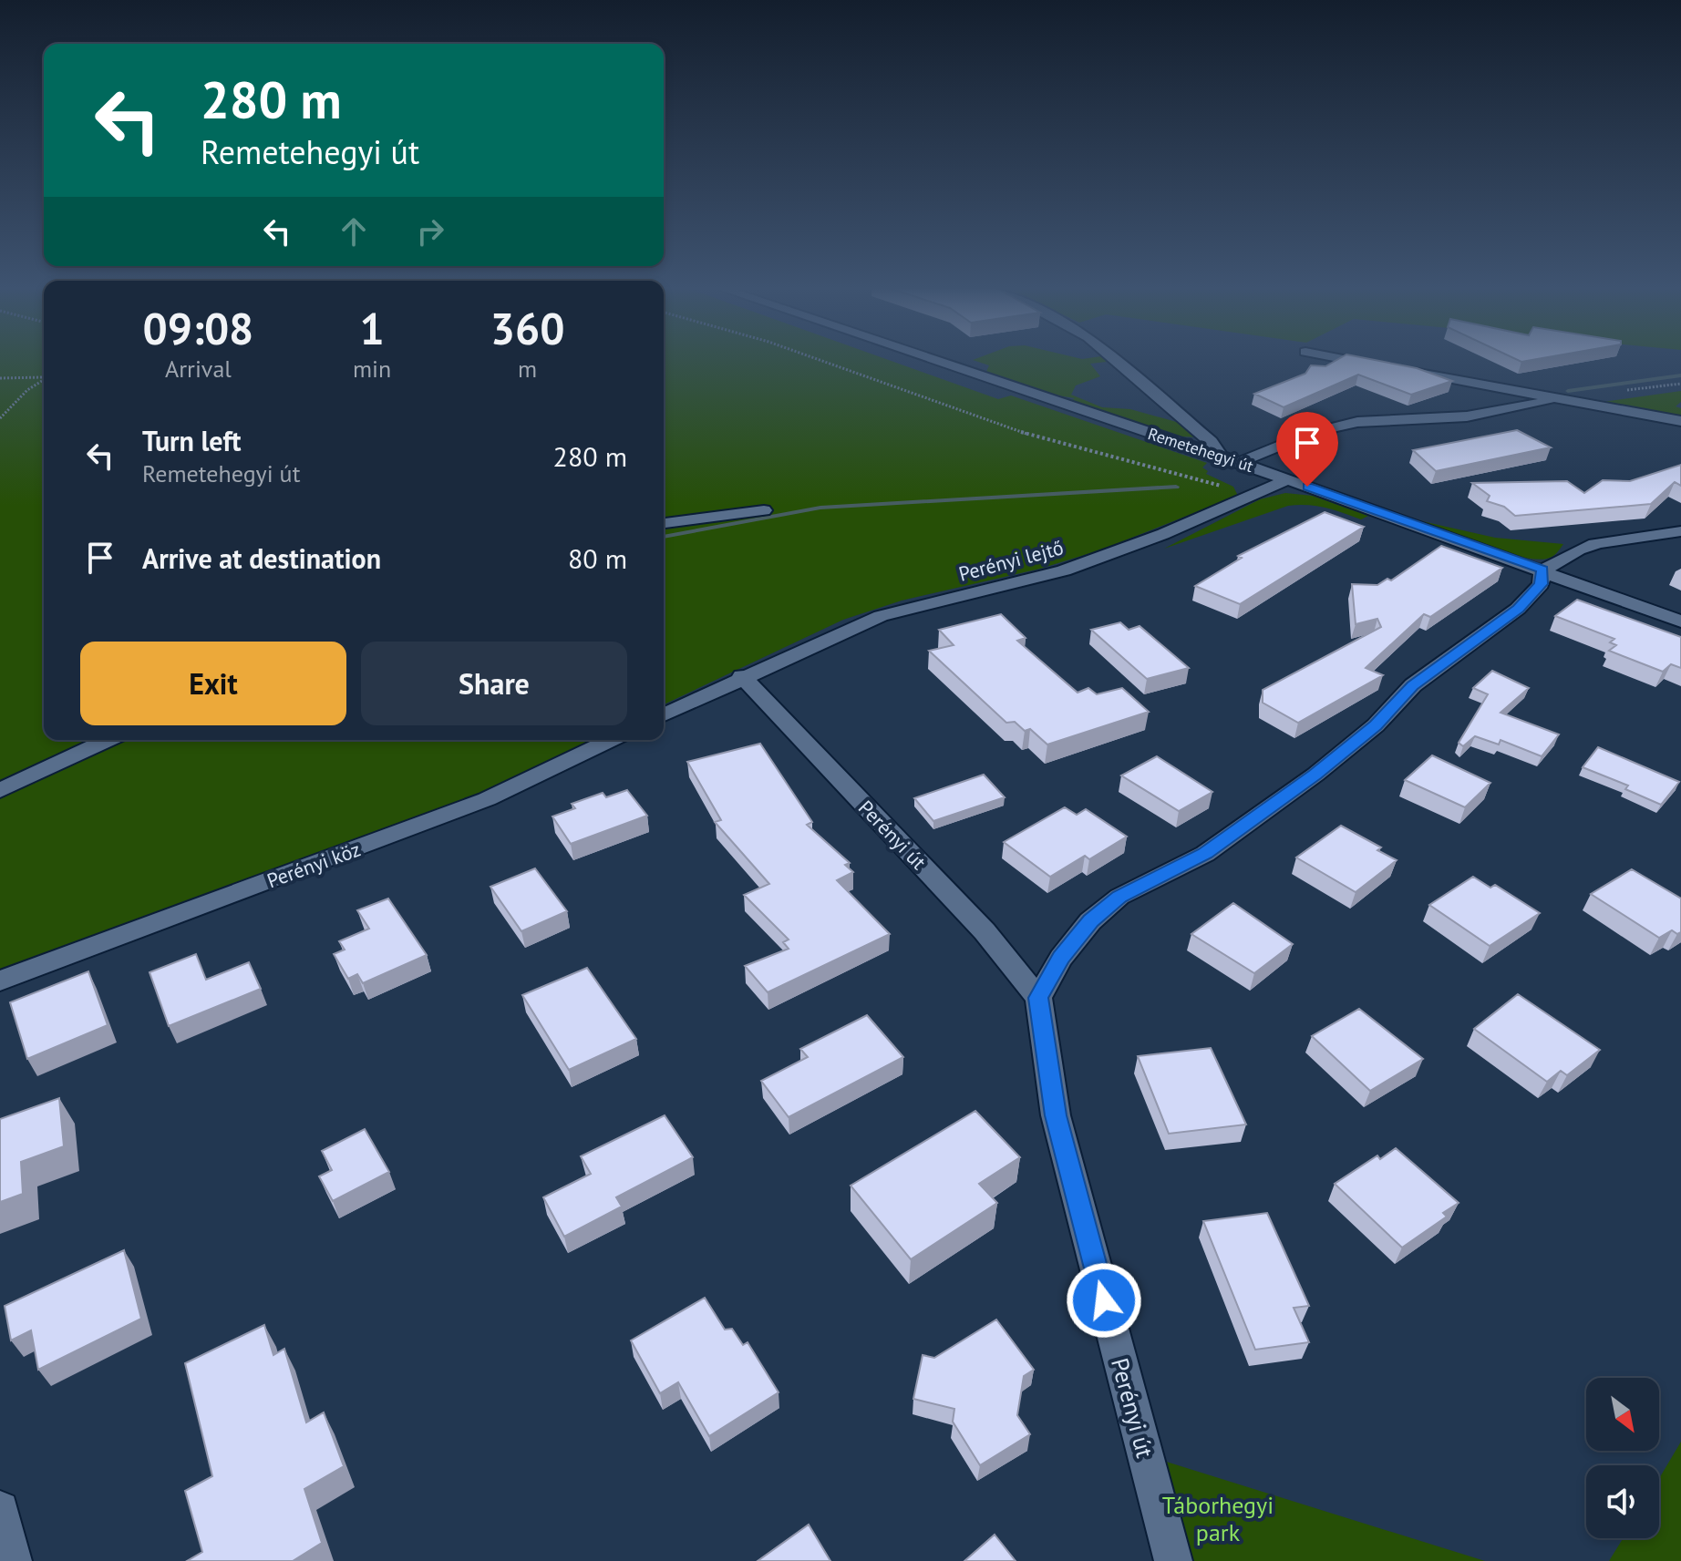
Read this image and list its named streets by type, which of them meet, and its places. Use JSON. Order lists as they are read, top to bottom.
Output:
{
  "streets": {
    "street": [
      "Remetehegyi út",
      "Perényi lejtő",
      "Perényi út",
      "Perényi köz"
    ]
  },
  "crossings": [
    ["Remetehegyi út", "Perényi lejtő"],
    ["Perényi lejtő", "Perényi út"]
  ],
  "parks": ["Táborhegyi park"],
  "north": "bottom right",
  "page": {
    "turn": ["280 m", "Remetehegyi út"],
    "eta": [
      "09:08",
      "Arrival",
      "1",
      "min",
      "360",
      "m"
    ],
    "list": [
      {
        "name": "Turn left",
        "note": "Remetehegyi út",
        "value": "280 m"
      },
      {
        "name": "Arrive at destination",
        "value": "80 m"
      }
    ],
    "buttons": ["Exit", "Share"]
  }
}
